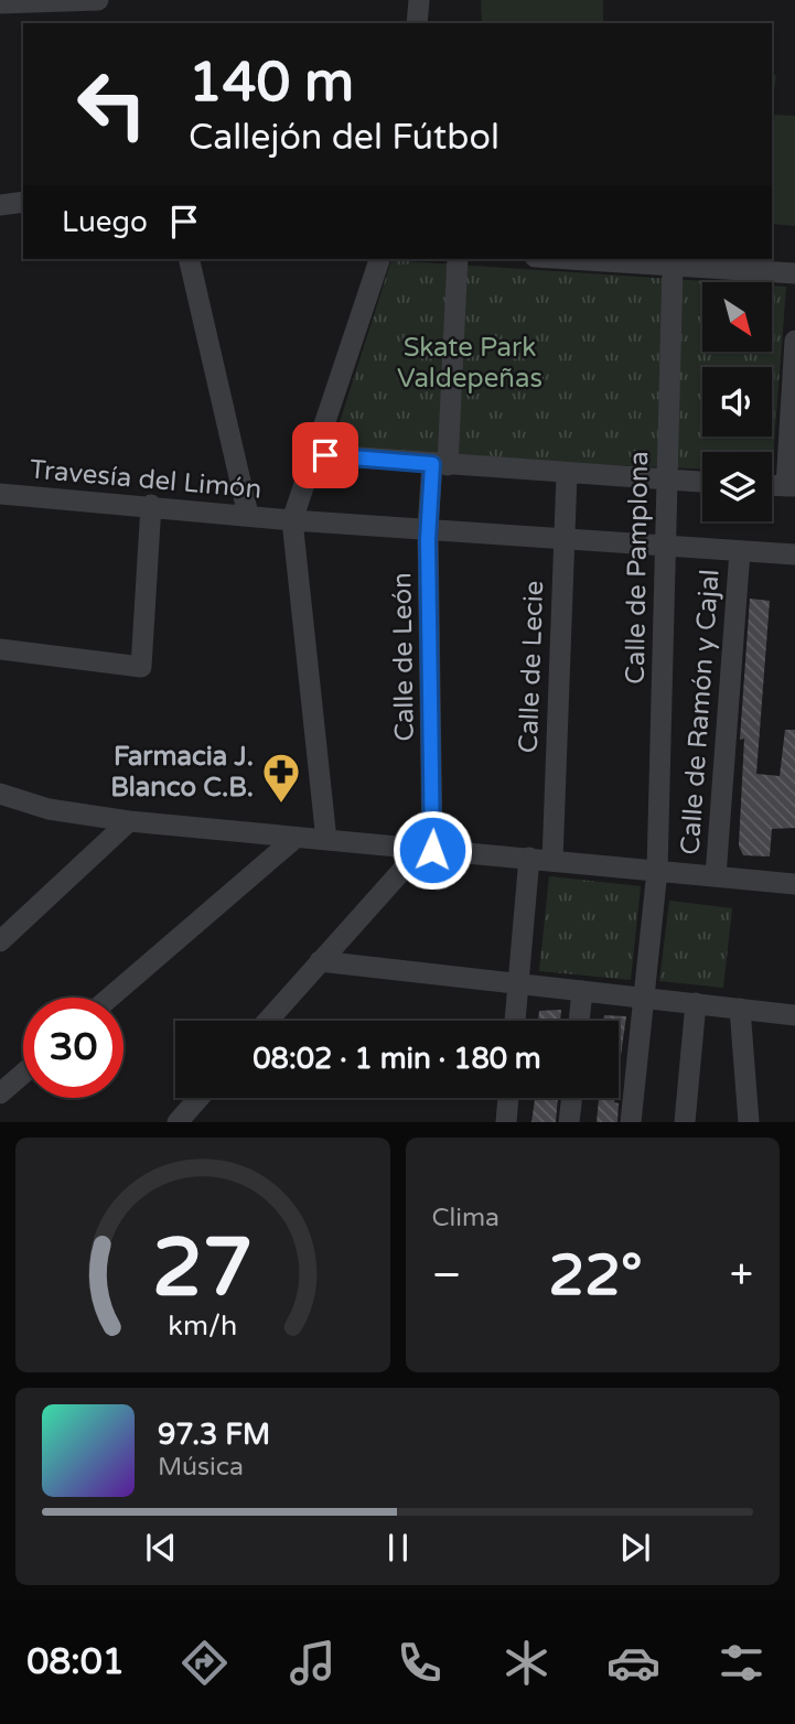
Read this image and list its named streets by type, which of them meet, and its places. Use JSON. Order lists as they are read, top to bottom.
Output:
{
  "streets": {
    "street": [
      "Travesía del Limón",
      "Calle de Pamplona",
      "Calle de León",
      "Calle de Lecie",
      "Calle de Ramón y Cajal"
    ]
  },
  "crossings": [
    ["Travesía del Limón", "Calle de Pamplona"],
    ["Travesía del Limón", "Calle de León"],
    ["Travesía del Limón", "Calle de Lecie"],
    ["Travesía del Limón", "Calle de Ramón y Cajal"]
  ],
  "parks": ["Skate Park Valdepeñas"],
  "places": {
    "pharmacy": ["Farmacia J. Blanco C.B."]
  },
  "north": "bottom right",
  "page": {
    "turn": ["140 m", "Callejón del Fútbol"],
    "then": "Luego",
    "limit": "30",
    "trip": "08:02 · 1 min · 180 m",
    "tile": "Clima",
    "heat": ["−", "22°", "+"],
    "song": ["97.3 FM", "Música"],
    "tabs": "08:01",
    "gauge": ["27", "km/h"]
  }
}
